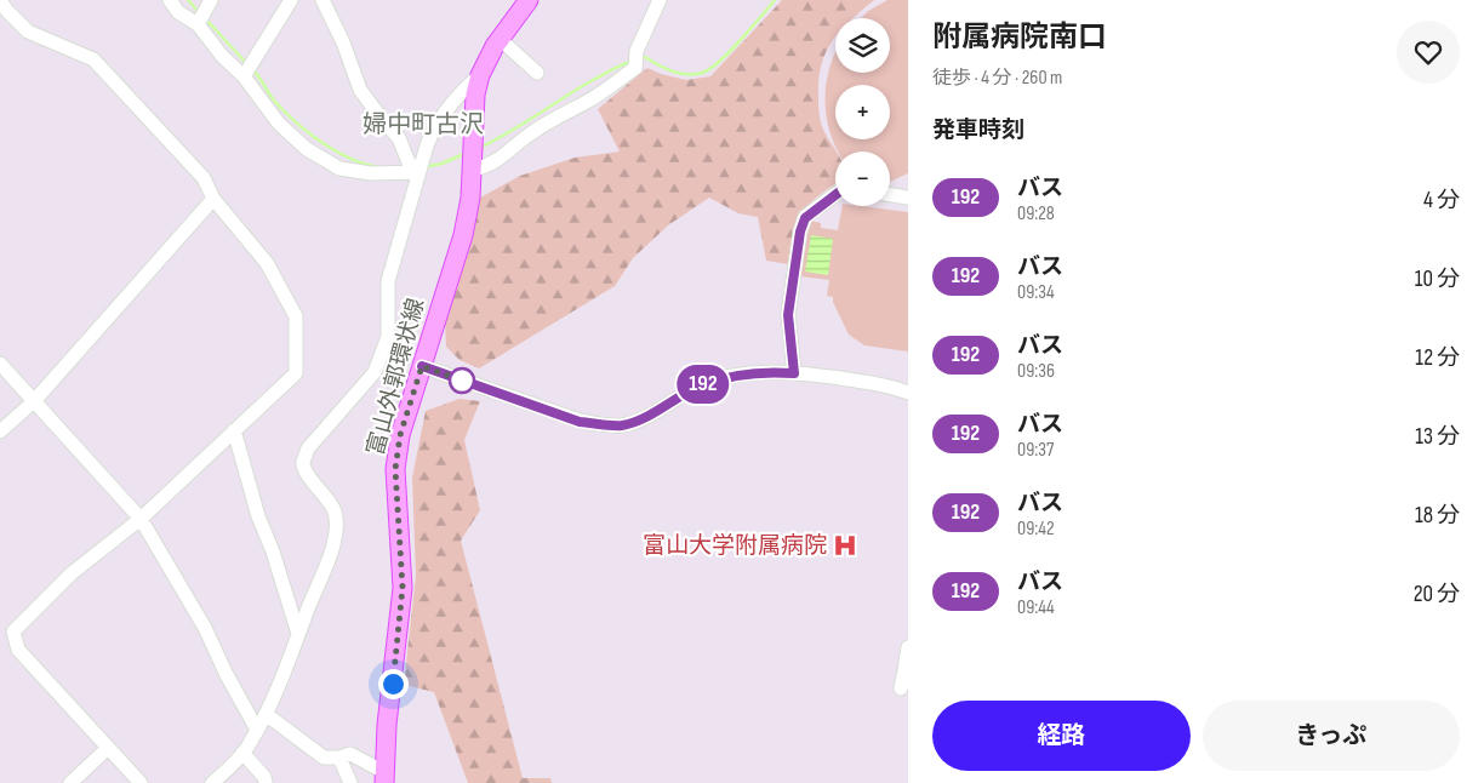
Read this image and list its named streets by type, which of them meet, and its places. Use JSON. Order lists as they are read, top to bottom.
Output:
{
  "streets": {
    "main road": ["富山外郭環状線"]
  },
  "districts": ["婦中町古沢"],
  "places": {
    "hospital": ["富山大学附属病院"]
  },
  "lines": ["bus line 192"],
  "page": {
    "on_map": "192",
    "heading": [
      ["附属病院南口", "徒歩 · 4 分 · 260 m"],
      "発車時刻"
    ],
    "map_buttons": ["+", "−"],
    "list": [
      {
        "mark": "192",
        "name": "バス",
        "note": "09:28",
        "value": "4 分"
      },
      {
        "mark": "192",
        "name": "バス",
        "note": "09:34",
        "value": "10 分"
      },
      {
        "mark": "192",
        "name": "バス",
        "note": "09:36",
        "value": "12 分"
      },
      {
        "mark": "192",
        "name": "バス",
        "note": "09:37",
        "value": "13 分"
      },
      {
        "mark": "192",
        "name": "バス",
        "note": "09:42",
        "value": "18 分"
      },
      {
        "mark": "192",
        "name": "バス",
        "note": "09:44",
        "value": "20 分"
      }
    ],
    "buttons": ["経路", "きっぷ"]
  }
}
